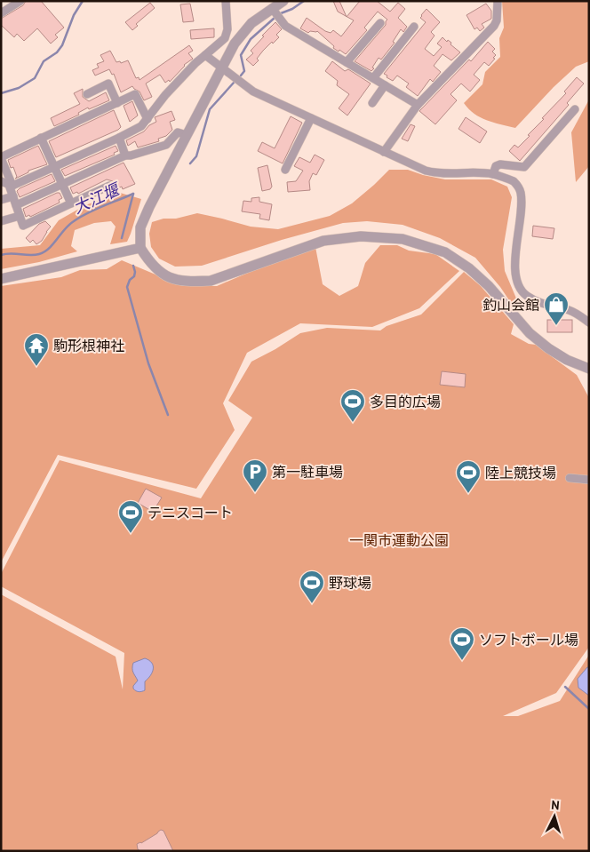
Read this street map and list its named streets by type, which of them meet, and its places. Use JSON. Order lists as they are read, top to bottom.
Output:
{
  "water": ["大江堰"],
  "parks": ["一関市運動公園"],
  "places": {
    "shop": ["釣山会館"],
    "temple": ["駒形根神社"],
    "sports": [
      "多目的広場",
      "陸上競技場",
      "テニスコート",
      "野球場",
      "ソフトボール場"
    ],
    "parking": ["第一駐車場"]
  },
  "north": "top"
}
